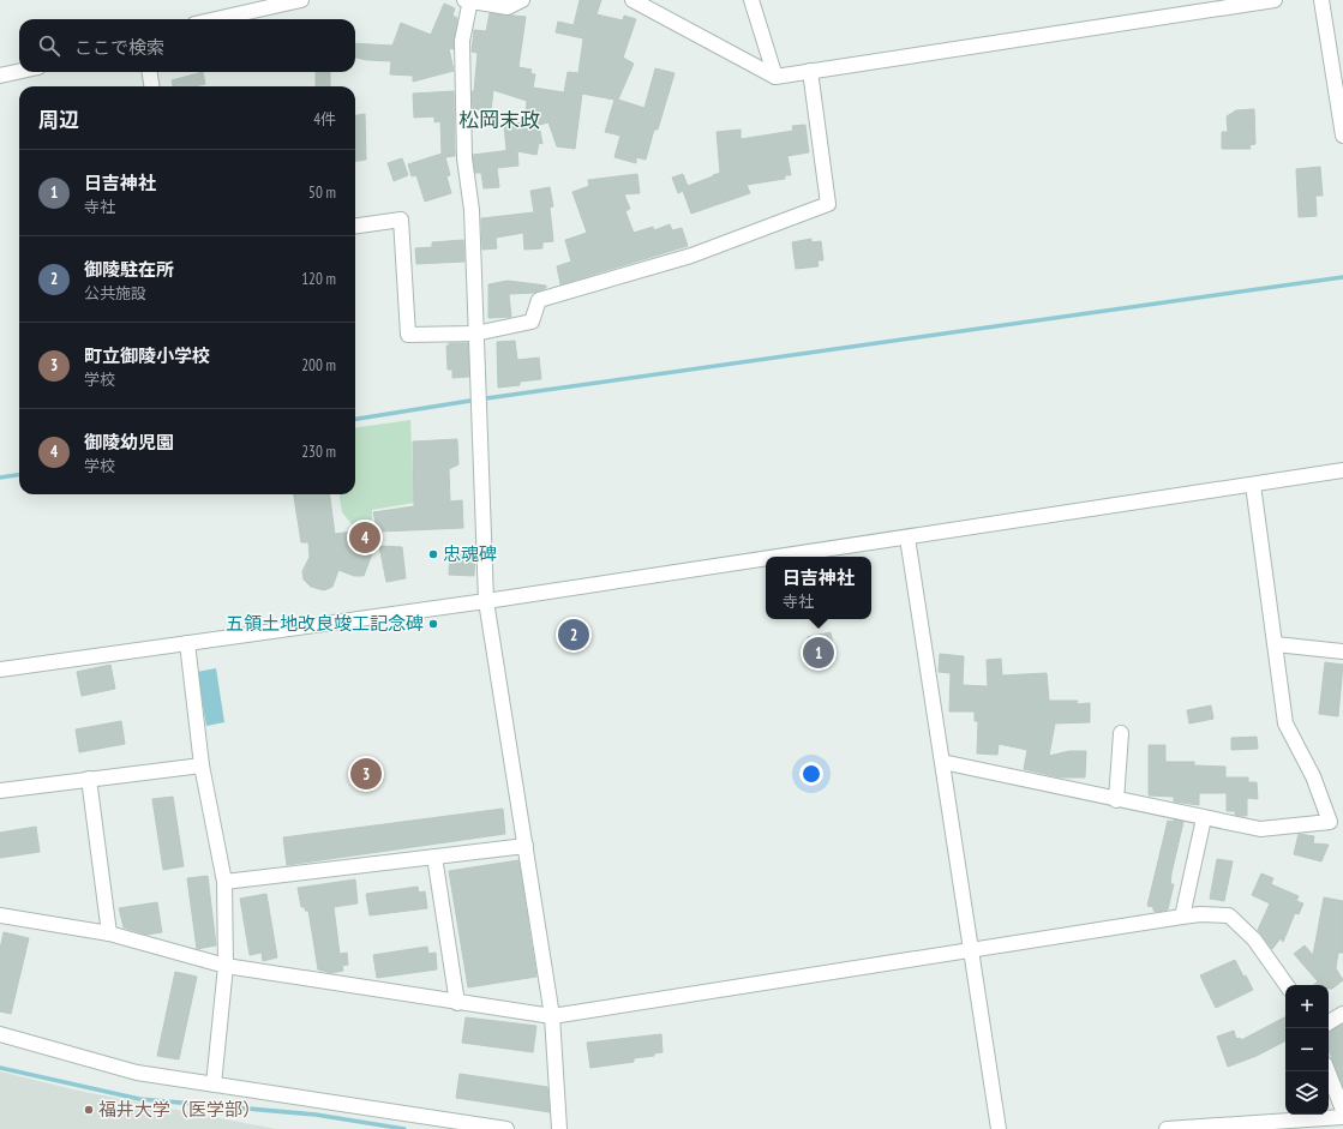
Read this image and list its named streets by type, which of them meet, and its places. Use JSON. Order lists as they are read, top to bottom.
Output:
{
  "districts": ["松岡末政"],
  "places": ["忠魂碑", "五領土地改良竣工記念碑", "福井大学（医学部）"],
  "page": {
    "search": "ここで検索",
    "heading": ["周辺", "4件"],
    "list": [
      {
        "mark": "1",
        "name": "日吉神社",
        "note": "寺社",
        "value": "50 m"
      },
      {
        "mark": "2",
        "name": "御陵駐在所",
        "note": "公共施設",
        "value": "120 m"
      },
      {
        "mark": "3",
        "name": "町立御陵小学校",
        "note": "学校",
        "value": "200 m"
      },
      {
        "mark": "4",
        "name": "御陵幼児園",
        "note": "学校",
        "value": "230 m"
      }
    ],
    "pins": [
      "4",
      "2",
      "1",
      "3"
    ],
    "popup": ["日吉神社", "寺社"],
    "map_buttons": ["+", "−"]
  }
}
